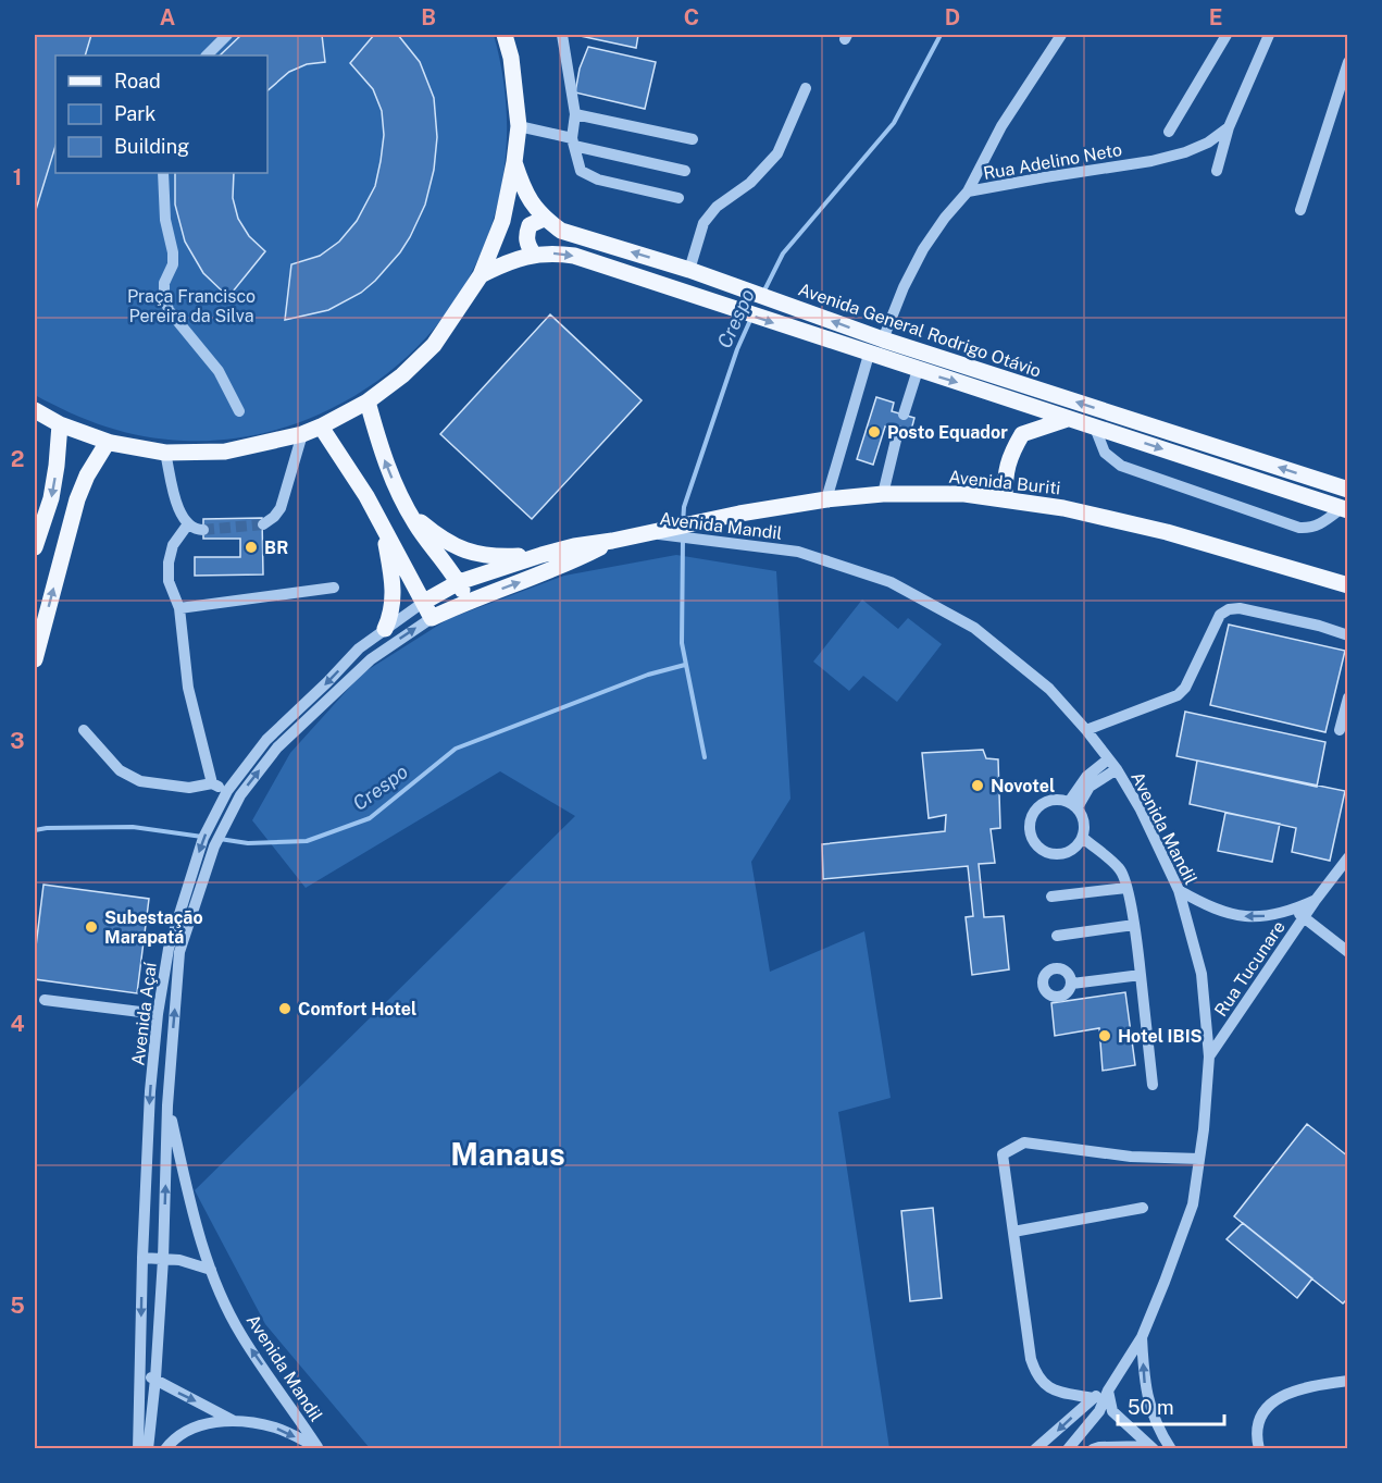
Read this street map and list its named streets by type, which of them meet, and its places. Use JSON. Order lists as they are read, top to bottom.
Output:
{
  "streets": {
    "main road": ["Avenida General Rodrigo Otávio", "Avenida Buriti"],
    "street": [
      "Rua Adelino Neto",
      "Avenida Mandil",
      "Rua Tucunare",
      "Avenida Açaí"
    ]
  },
  "crossings": [
    ["Rua Adelino Neto", "Avenida General Rodrigo Otávio"],
    ["Avenida Buriti", "Avenida Mandil"],
    ["Avenida Buriti", "Avenida Açaí"],
    ["Avenida Mandil", "Rua Tucunare"],
    ["Avenida Mandil", "Avenida Açaí"]
  ],
  "districts": ["Manaus"],
  "water": ["Crespo"],
  "parks": ["Praça Francisco Pereira da Silva"],
  "places": [
    "Posto Equador",
    "BR",
    "Novotel",
    "Subestação Marapatá",
    "Comfort Hotel",
    "Hotel IBIS"
  ],
  "legend": ["Road", "Park", "Building"],
  "scale_bar": "50 m",
  "grid": {
    "columns": [
      "A",
      "B",
      "C",
      "D",
      "E"
    ],
    "rows": [
      "1",
      "2",
      "3",
      "4",
      "5"
    ]
  }
}
